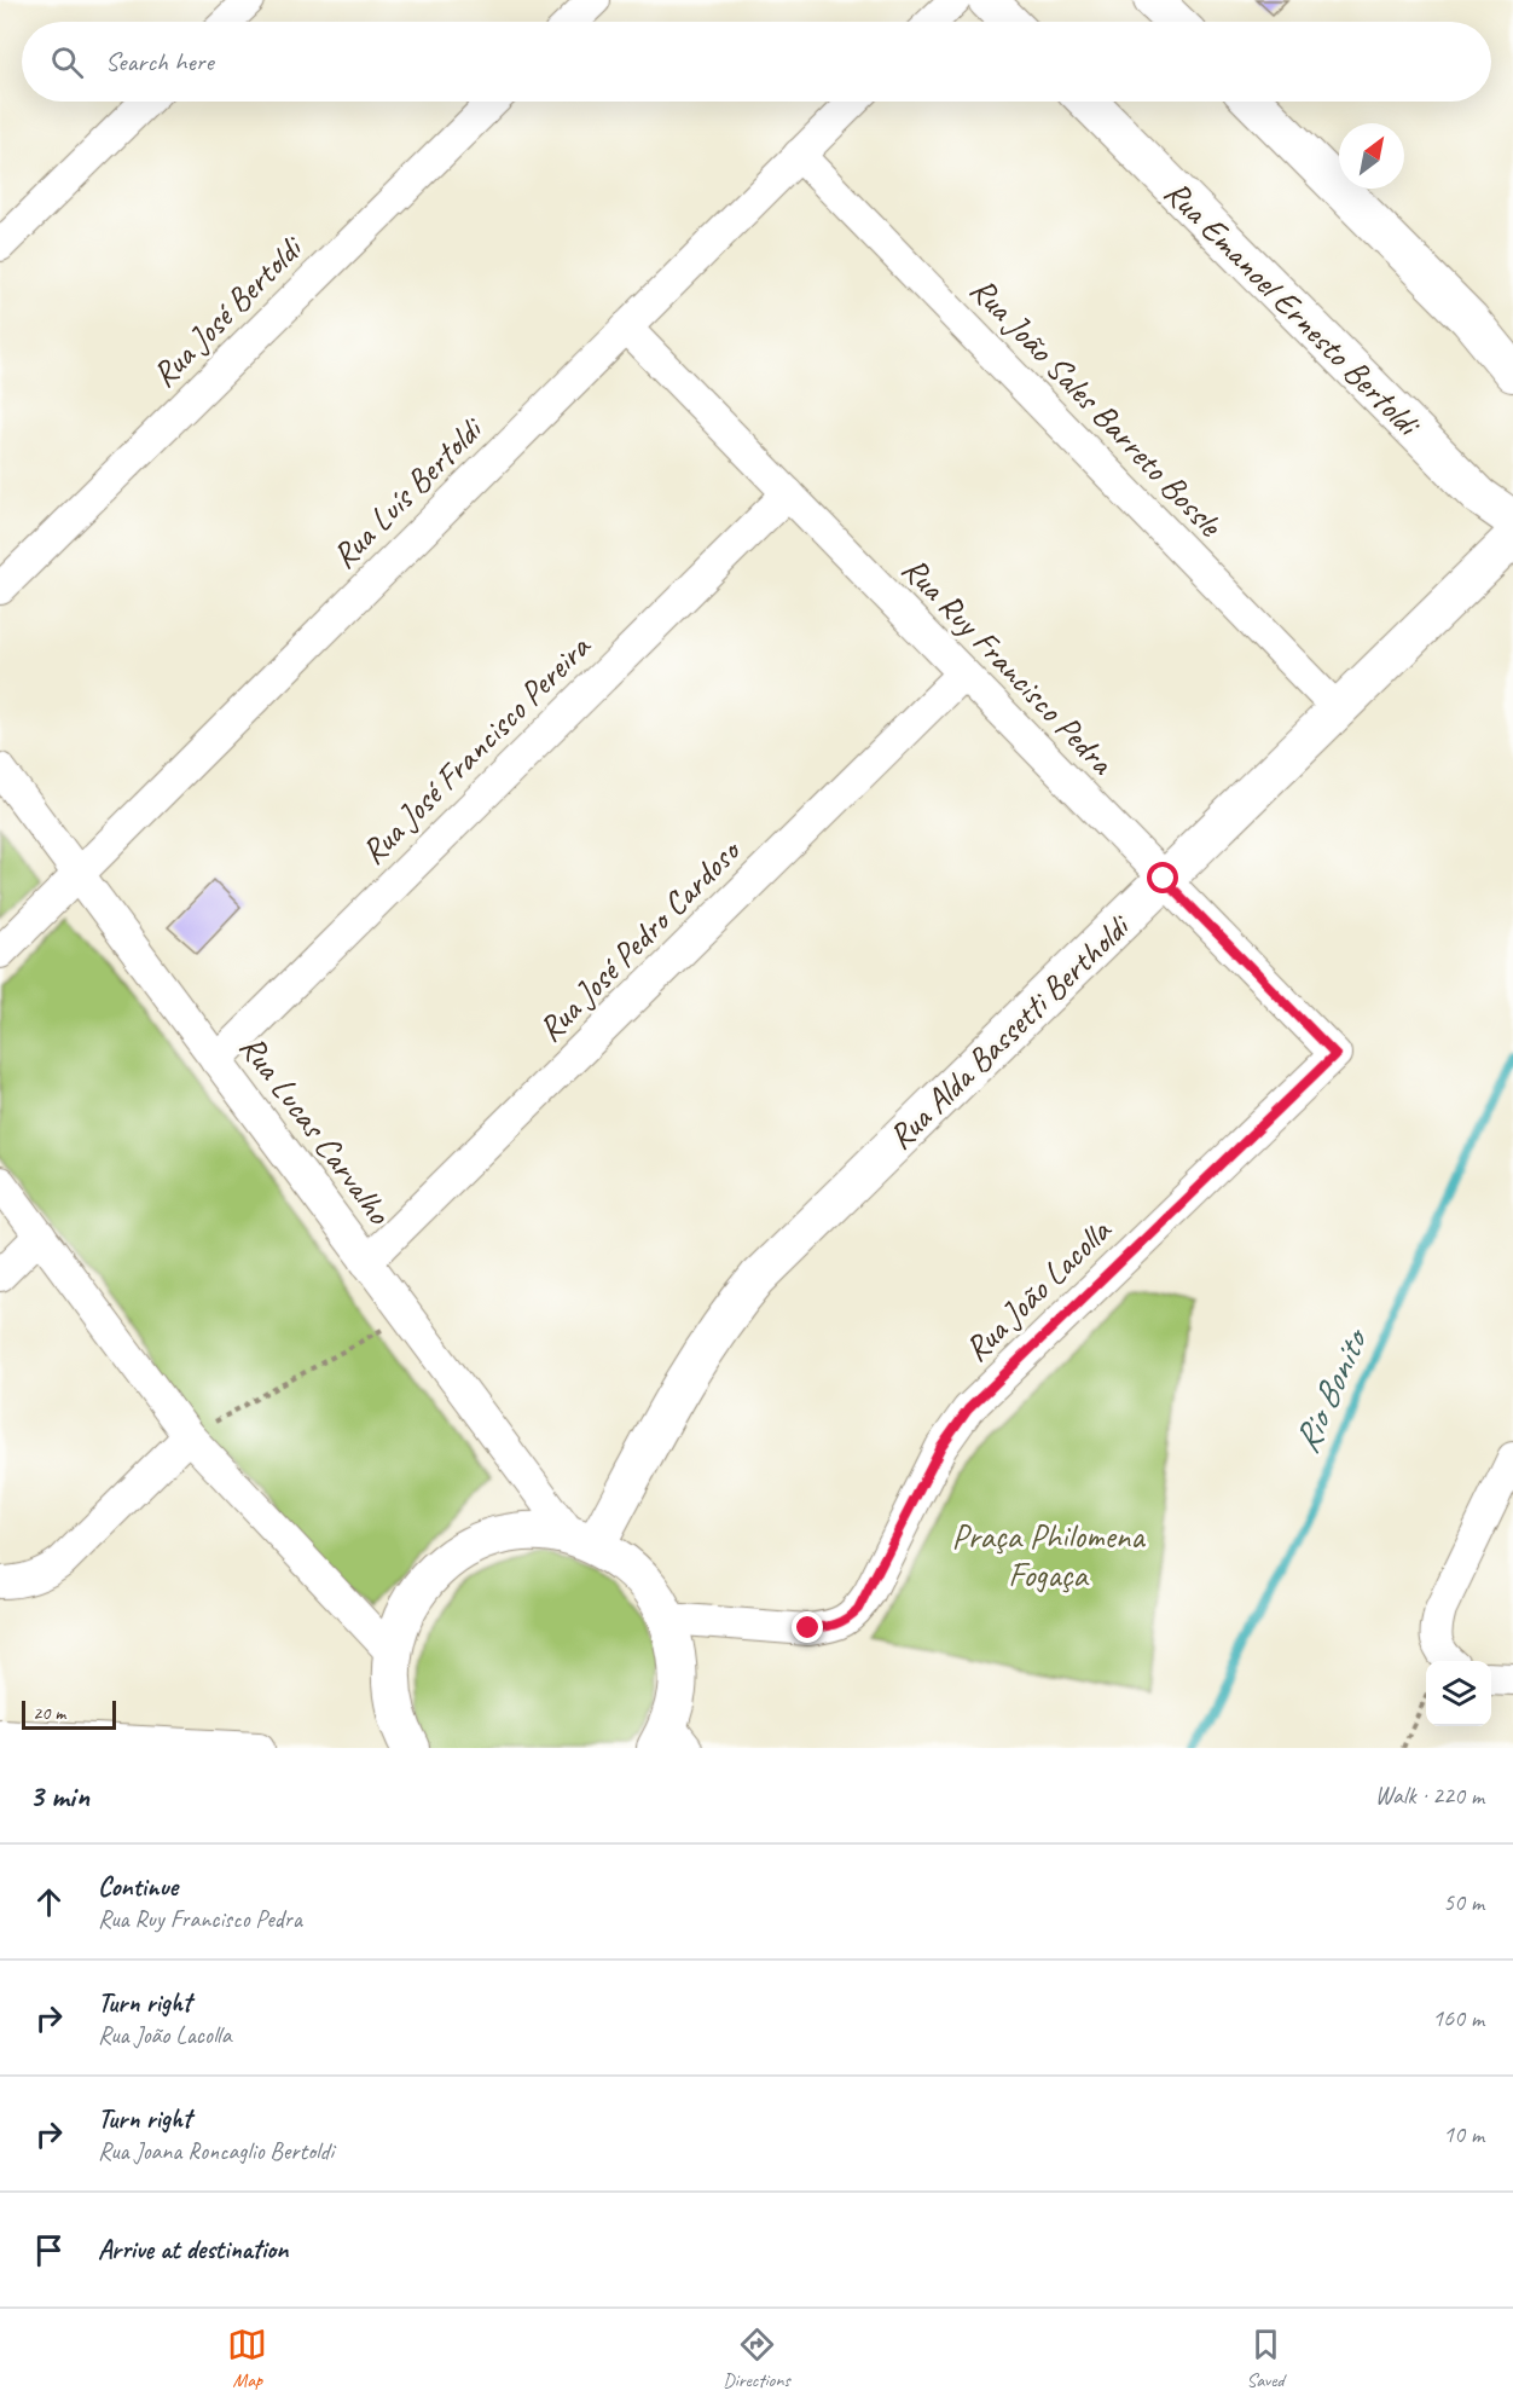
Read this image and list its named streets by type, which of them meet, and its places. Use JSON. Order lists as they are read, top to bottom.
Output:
{
  "streets": {
    "street": [
      "Rua Emanoel Ernesto Bertoldi",
      "Rua José Bertoldi",
      "Rua João Sales Barreto Bossle",
      "Rua Luís Bertoldi",
      "Rua Ruy Francisco Pedra",
      "Rua José Francisco Pereira",
      "Rua José Pedro Cardoso",
      "Rua Alda Bassetti Bertholdi",
      "Rua Lucas Carvalho",
      "Rua João Lacolla"
    ]
  },
  "crossings": [
    ["Rua João Sales Barreto Bossle", "Rua Luís Bertoldi"],
    ["Rua João Sales Barreto Bossle", "Rua Alda Bassetti Bertholdi"],
    ["Rua Luís Bertoldi", "Rua Ruy Francisco Pedra"],
    ["Rua Luís Bertoldi", "Rua Lucas Carvalho"],
    ["Rua Ruy Francisco Pedra", "Rua José Francisco Pereira"],
    ["Rua Ruy Francisco Pedra", "Rua José Pedro Cardoso"],
    ["Rua Ruy Francisco Pedra", "Rua Alda Bassetti Bertholdi"],
    ["Rua Ruy Francisco Pedra", "Rua João Lacolla"],
    ["Rua José Francisco Pereira", "Rua Lucas Carvalho"],
    ["Rua José Pedro Cardoso", "Rua Lucas Carvalho"],
    ["Rua Alda Bassetti Bertholdi", "Rua Lucas Carvalho"]
  ],
  "water": ["Rio Bonito"],
  "parks": ["Praça Philomena Fogaça"],
  "scale_bar": "20 m",
  "north": "top right",
  "page": {
    "search": "Search here",
    "scale": "20 m",
    "heading": ["3 min", "Walk · 220 m"],
    "list": [
      ["Continue", "Rua Ruy Francisco Pedra", "50 m"],
      ["Turn right", "Rua João Lacolla", "160 m"],
      ["Turn right", "Rua Joana Roncaglio Bertoldi", "10 m"],
      "Arrive at destination"
    ],
    "nav": ["Map", "Directions", "Saved"]
  }
}
